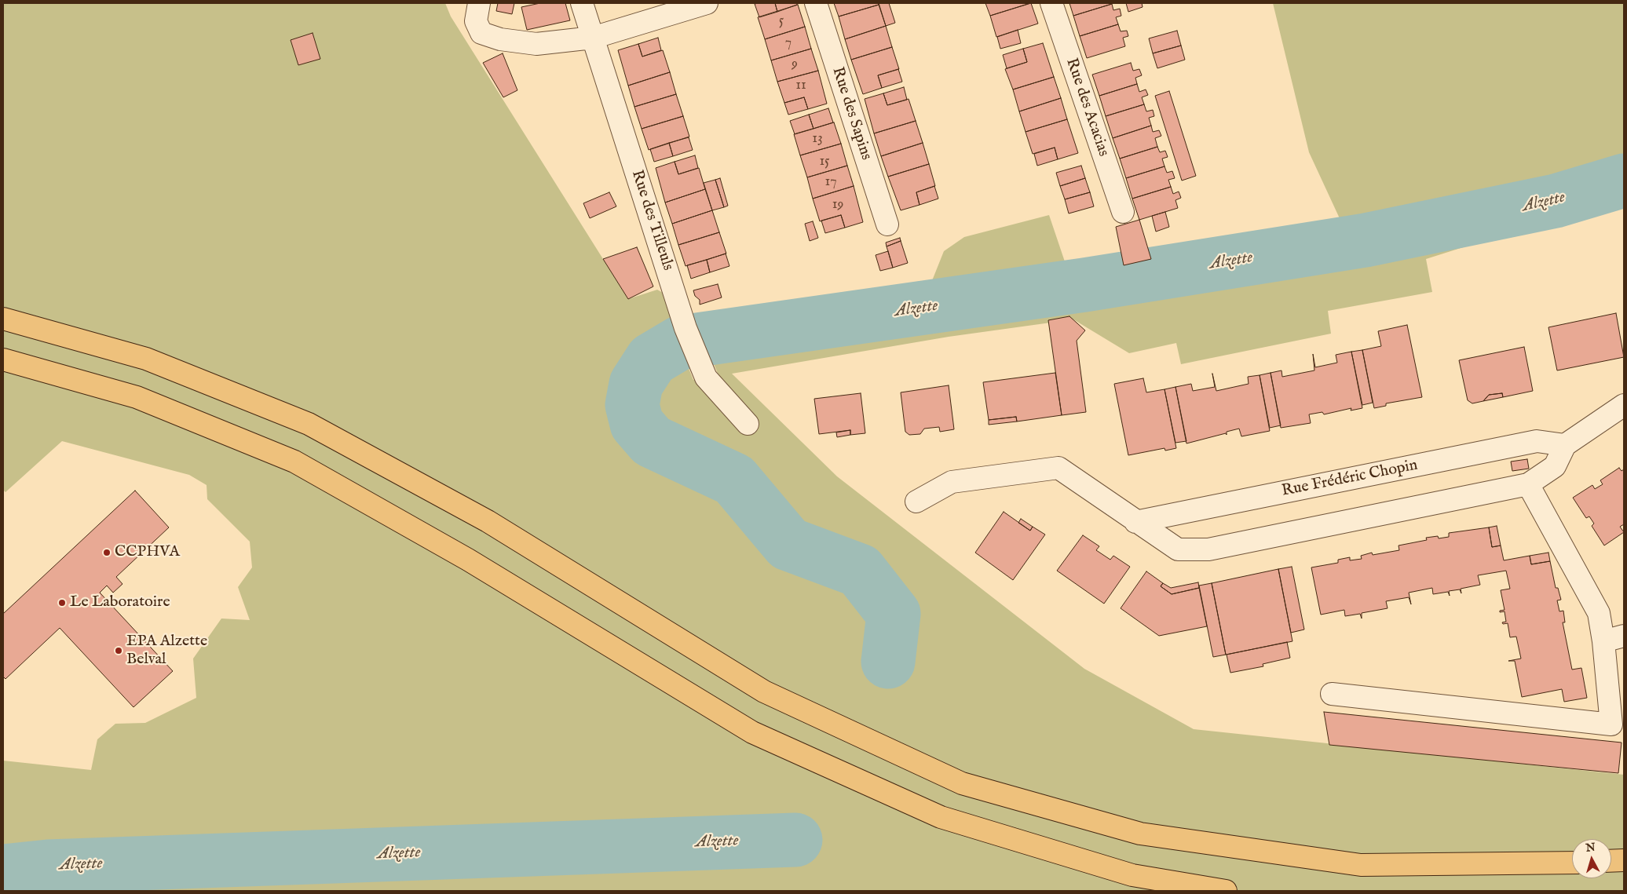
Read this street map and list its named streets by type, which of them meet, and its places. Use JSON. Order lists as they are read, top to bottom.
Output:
{
  "streets": {
    "street": [
      "Rue des Acacias",
      "Rue des Sapins",
      "Rue des Tilleuls",
      "Rue Frédéric Chopin"
    ]
  },
  "water": ["Alzette"],
  "places": ["CCPHVA", "Le Laboratoire", "EPA Alzette Belval"],
  "house_numbers": [
    "5",
    "7",
    "9",
    "11",
    "13",
    "15",
    "17",
    "19"
  ],
  "north": "top"
}
